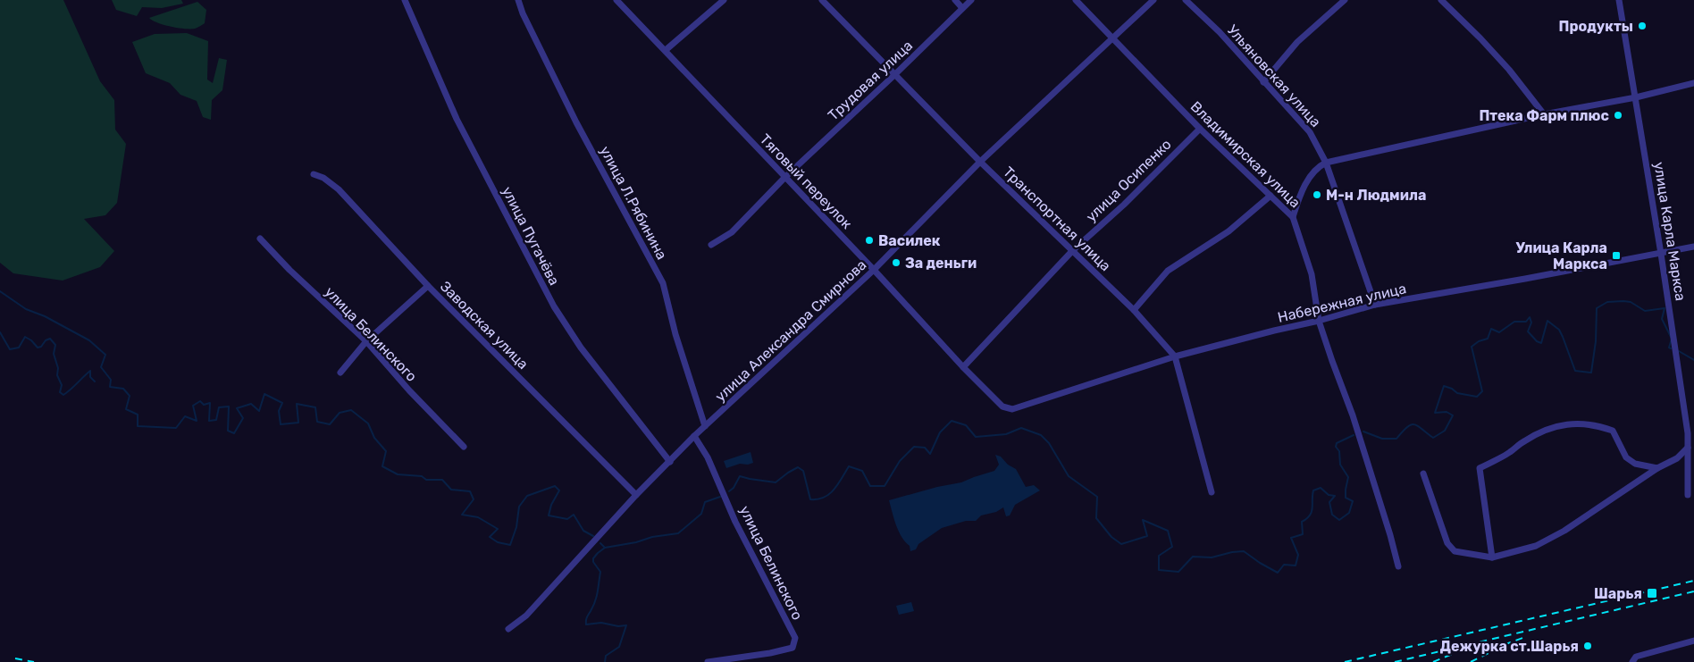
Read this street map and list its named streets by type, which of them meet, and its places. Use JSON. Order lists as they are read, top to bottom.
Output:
{
  "streets": {
    "street": [
      "Ульяновская улица",
      "Трудовая улица",
      "Владимирская улица",
      "улица Осипенко",
      "Тяговый переулок",
      "улица Л.Рябинина",
      "Транспортная улица",
      "улица Карла Маркса",
      "улица Пугачёва",
      "Набережная улица",
      "Заводская улица",
      "улица Александра Смирнова",
      "улица Белинского"
    ]
  },
  "crossings": [
    ["Ульяновская улица", "Набережная улица"],
    ["Трудовая улица", "Тяговый переулок"],
    ["Трудовая улица", "Транспортная улица"],
    ["Владимирская улица", "улица Осипенко"],
    ["Владимирская улица", "Набережная улица"],
    ["Владимирская улица", "улица Александра Смирнова"],
    ["улица Осипенко", "Тяговый переулок"],
    ["улица Осипенко", "Транспортная улица"],
    ["Тяговый переулок", "Набережная улица"],
    ["Тяговый переулок", "улица Александра Смирнова"],
    ["улица Л.Рябинина", "улица Александра Смирнова"],
    ["Транспортная улица", "Набережная улица"],
    ["Транспортная улица", "улица Александра Смирнова"],
    ["улица Карла Маркса", "Набережная улица"],
    ["улица Пугачёва", "улица Александра Смирнова"],
    ["Заводская улица", "улица Александра Смирнова"],
    ["улица Александра Смирнова", "улица Белинского"]
  ],
  "places": {
    "other": [
      "Продукты",
      "Птека Фарм плюс",
      "М-н Людмила",
      "Василек",
      "За деньги",
      "Дежурка ст.Шарья"
    ],
    "transit": ["Улица Карла Маркса", "Шарья"]
  }
}
